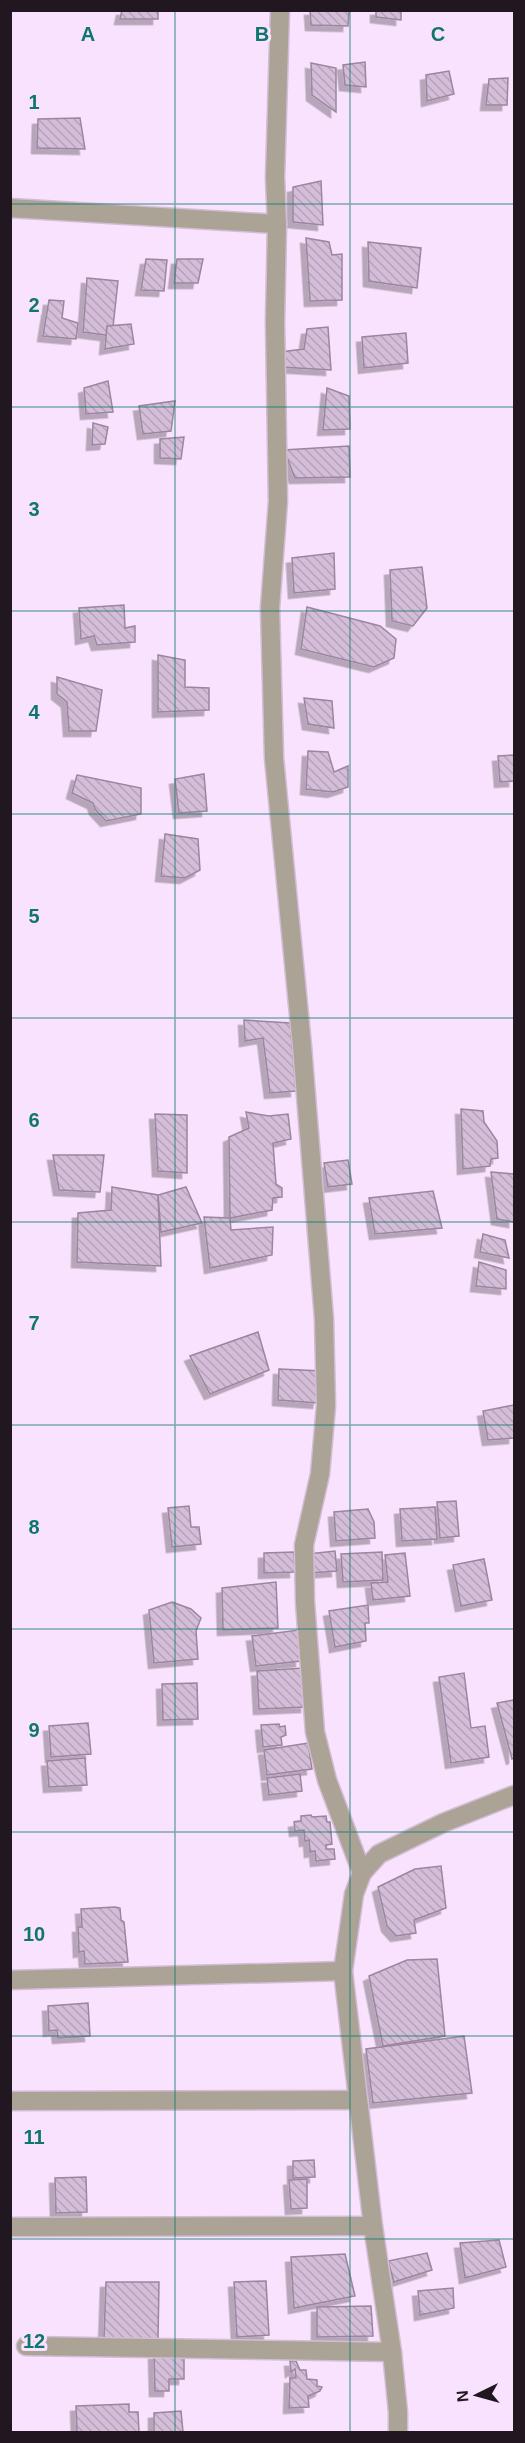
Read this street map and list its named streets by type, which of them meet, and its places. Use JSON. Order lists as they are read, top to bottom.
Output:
{
  "north": "left",
  "grid": {
    "columns": ["A", "B", "C"],
    "rows": [
      "1",
      "2",
      "3",
      "4",
      "5",
      "6",
      "7",
      "8",
      "9",
      "10",
      "11",
      "12"
    ]
  }
}
